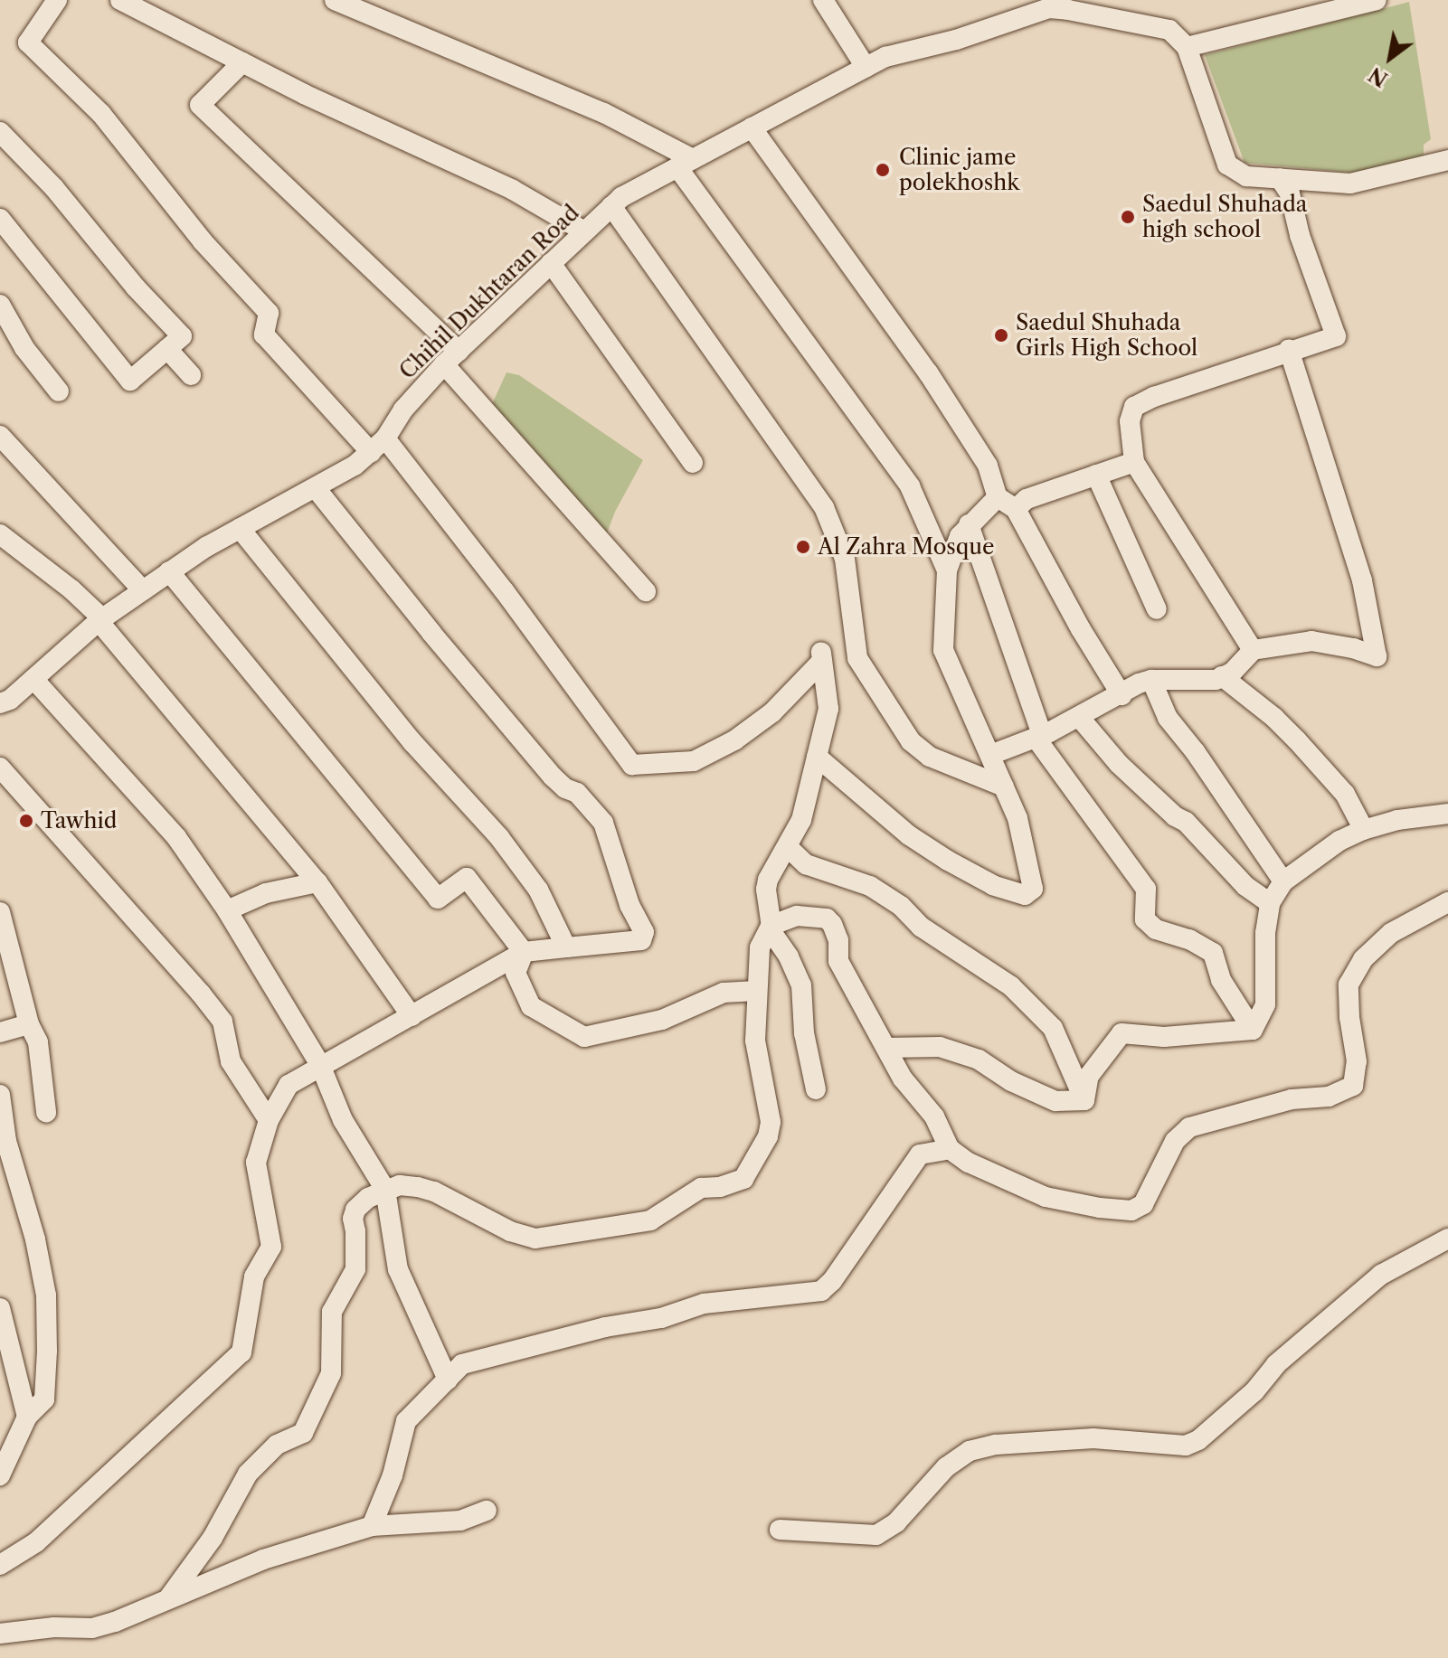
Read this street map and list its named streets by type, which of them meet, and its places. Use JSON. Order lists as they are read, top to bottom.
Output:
{
  "streets": {
    "street": ["Chihil Dukhtaran Road"]
  },
  "places": [
    "Clinic jame polekhoshk",
    "Saedul Shuhada high school",
    "Saedul Shuhada Girls High School",
    "Al Zahra Mosque",
    "Tawhid"
  ],
  "north": "bottom left"
}
